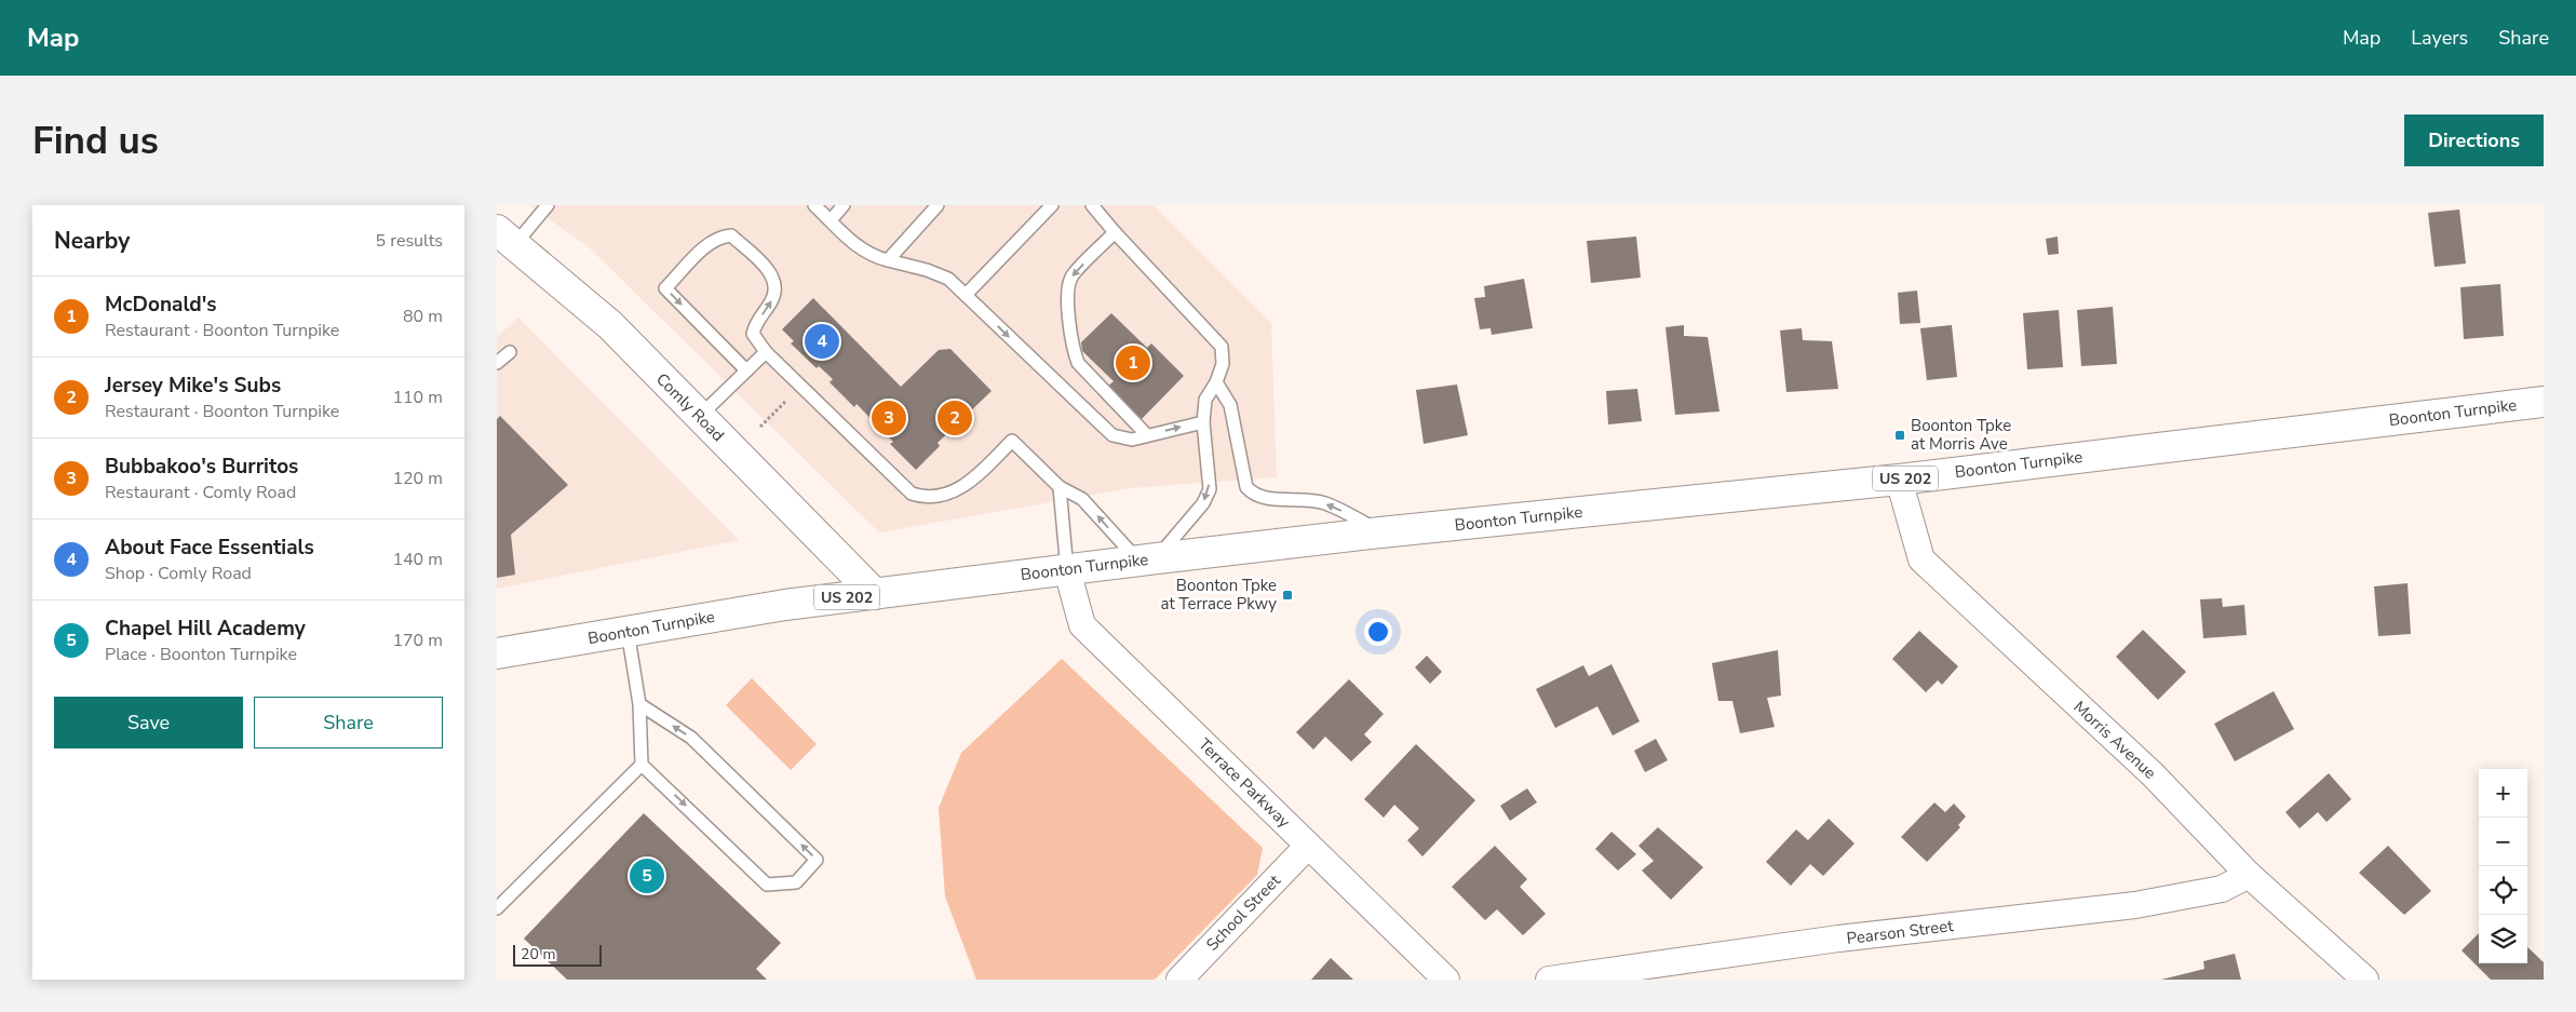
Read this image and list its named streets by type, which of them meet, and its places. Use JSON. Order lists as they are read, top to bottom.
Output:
{
  "streets": {
    "main road": ["Comly Road", "Boonton Turnpike", "US 202"],
    "street": [
      "Morris Avenue",
      "Terrace Parkway",
      "School Street",
      "Pearson Street"
    ]
  },
  "crossings": [
    ["Comly Road", "Boonton Turnpike"],
    ["Boonton Turnpike", "Morris Avenue"],
    ["Boonton Turnpike", "Terrace Parkway"],
    ["Morris Avenue", "Pearson Street"],
    ["Terrace Parkway", "School Street"]
  ],
  "places": {
    "transit": ["Boonton Tpke at Morris Ave", "Boonton Tpke at Terrace Pkwy"]
  },
  "scale_bar": "20 m",
  "page": {
    "header": "Map",
    "nav": ["Map", "Layers", "Share"],
    "buttons": [
      "Directions",
      ["Save", "Share"]
    ],
    "title": "Find us",
    "heading": ["Nearby", "5 results"],
    "list": [
      {
        "mark": "1",
        "name": "McDonald's",
        "note": "Restaurant · Boonton Turnpike",
        "value": "80 m"
      },
      {
        "mark": "2",
        "name": "Jersey Mike's Subs",
        "note": "Restaurant · Boonton Turnpike",
        "value": "110 m"
      },
      {
        "mark": "3",
        "name": "Bubbakoo's Burritos",
        "note": "Restaurant · Comly Road",
        "value": "120 m"
      },
      {
        "mark": "4",
        "name": "About Face Essentials",
        "note": "Shop · Comly Road",
        "value": "140 m"
      },
      {
        "mark": "5",
        "name": "Chapel Hill Academy",
        "note": "Place · Boonton Turnpike",
        "value": "170 m"
      }
    ],
    "pins": [
      "4",
      "1",
      "2",
      "3",
      "5"
    ],
    "map_buttons": ["+", "−"],
    "scale": "20 m"
  }
}
